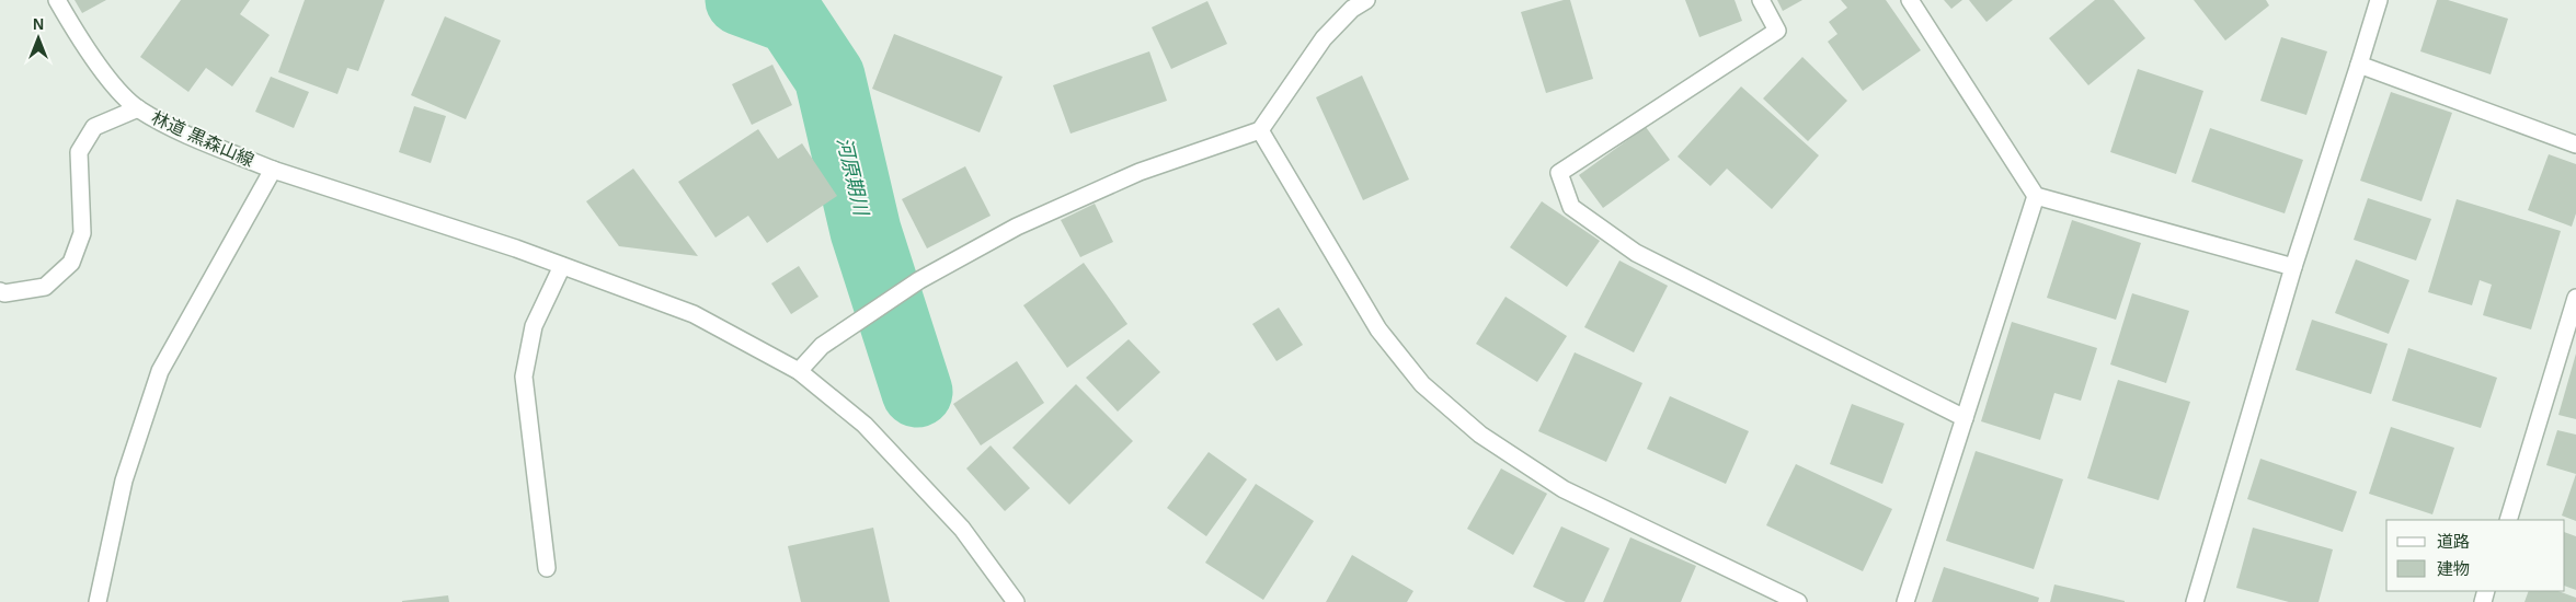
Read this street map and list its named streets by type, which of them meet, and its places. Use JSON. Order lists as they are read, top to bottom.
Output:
{
  "streets": {
    "street": ["林道 黒森山線"]
  },
  "water": ["河原期川"],
  "legend": ["道路", "建物"],
  "north": "top"
}
